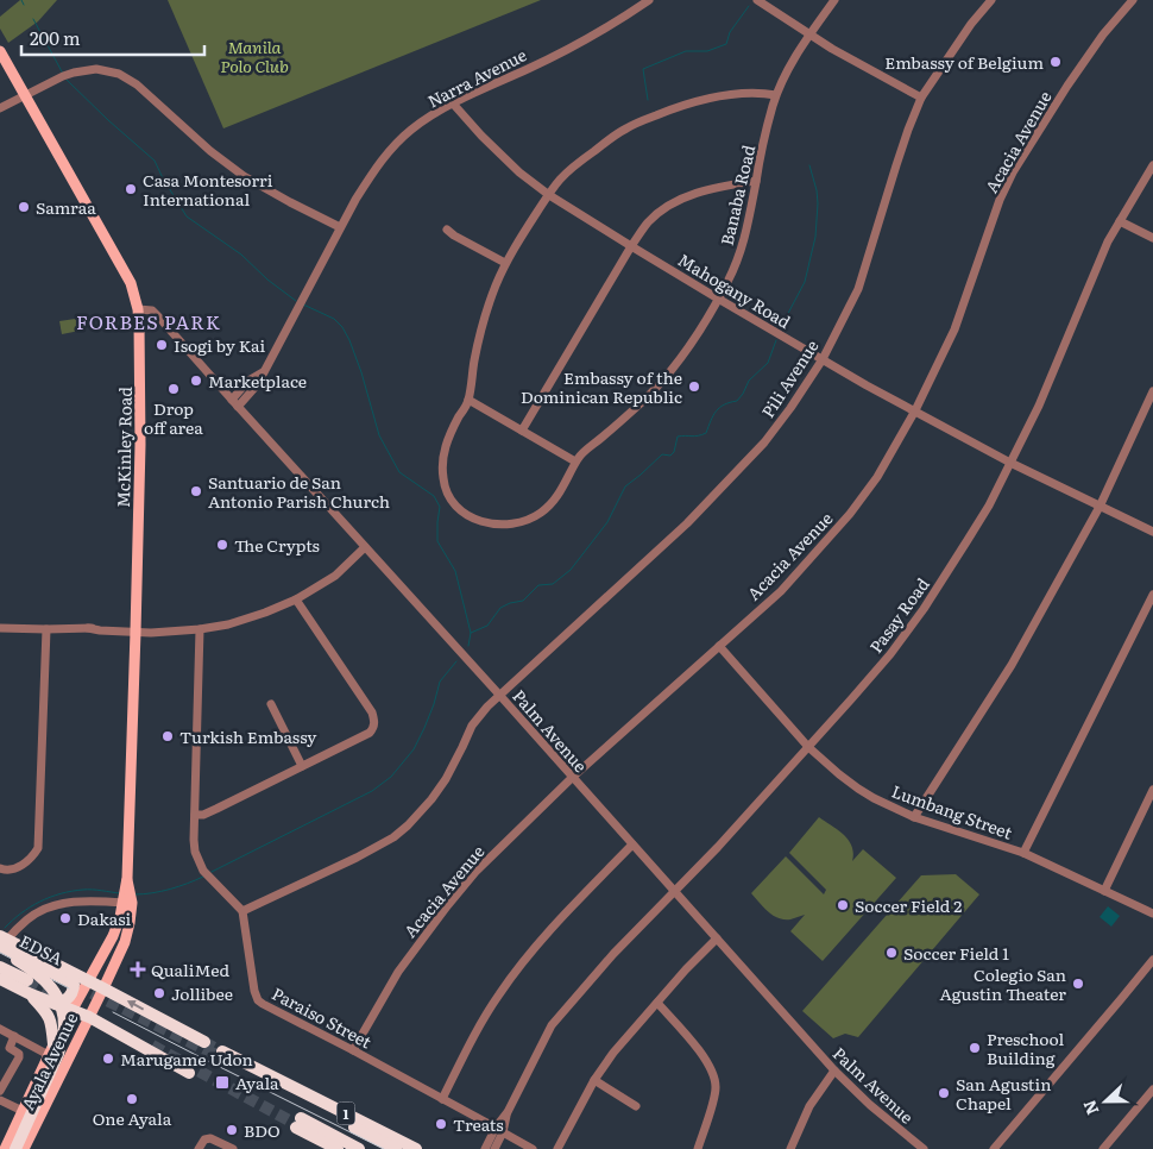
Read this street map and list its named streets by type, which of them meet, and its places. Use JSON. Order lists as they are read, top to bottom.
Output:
{
  "streets": {
    "highway": ["EDSA", "1"],
    "main road": ["McKinley Road", "Ayala Avenue"],
    "street": [
      "Narra Avenue",
      "Acacia Avenue",
      "Banaba Road",
      "Mahogany Road",
      "Pili Avenue",
      "Pasay Road",
      "Palm Avenue",
      "Lumbang Street",
      "Paraiso Street"
    ]
  },
  "crossings": [
    ["Narra Avenue", "Mahogany Road"],
    ["Narra Avenue", "Palm Avenue"],
    ["Acacia Avenue", "Mahogany Road"],
    ["Acacia Avenue", "Palm Avenue"],
    ["Acacia Avenue", "Lumbang Street"],
    ["Acacia Avenue", "Paraiso Street"],
    ["Banaba Road", "Mahogany Road"],
    ["Mahogany Road", "Pili Avenue"],
    ["Mahogany Road", "Pasay Road"],
    ["Pili Avenue", "Palm Avenue"],
    ["Pili Avenue", "Paraiso Street"],
    ["McKinley Road", "Palm Avenue"],
    ["McKinley Road", "Ayala Avenue"],
    ["Pasay Road", "Palm Avenue"],
    ["Pasay Road", "Lumbang Street"],
    ["Pasay Road", "Paraiso Street"]
  ],
  "districts": ["FORBES PARK"],
  "parks": ["Manila Polo Club"],
  "places": {
    "other": [
      "Embassy of Belgium",
      "Casa Montesorri International",
      "Samraa",
      "Isogi by Kai",
      "Marketplace",
      "Embassy of the Dominican Republic",
      "Drop off area",
      "Santuario de San Antonio Parish Church",
      "The Crypts",
      "Turkish Embassy",
      "Soccer Field 2",
      "Dakasi",
      "Soccer Field 1",
      "Colegio San Agustin Theater",
      "Jollibee",
      "Preschool Building",
      "Marugame Udon",
      "San Agustin Chapel",
      "One Ayala",
      "Treats",
      "BDO"
    ],
    "health": ["QualiMed"],
    "transit": ["Ayala"]
  },
  "scale_bar": "200 m",
  "north": "left"
}
